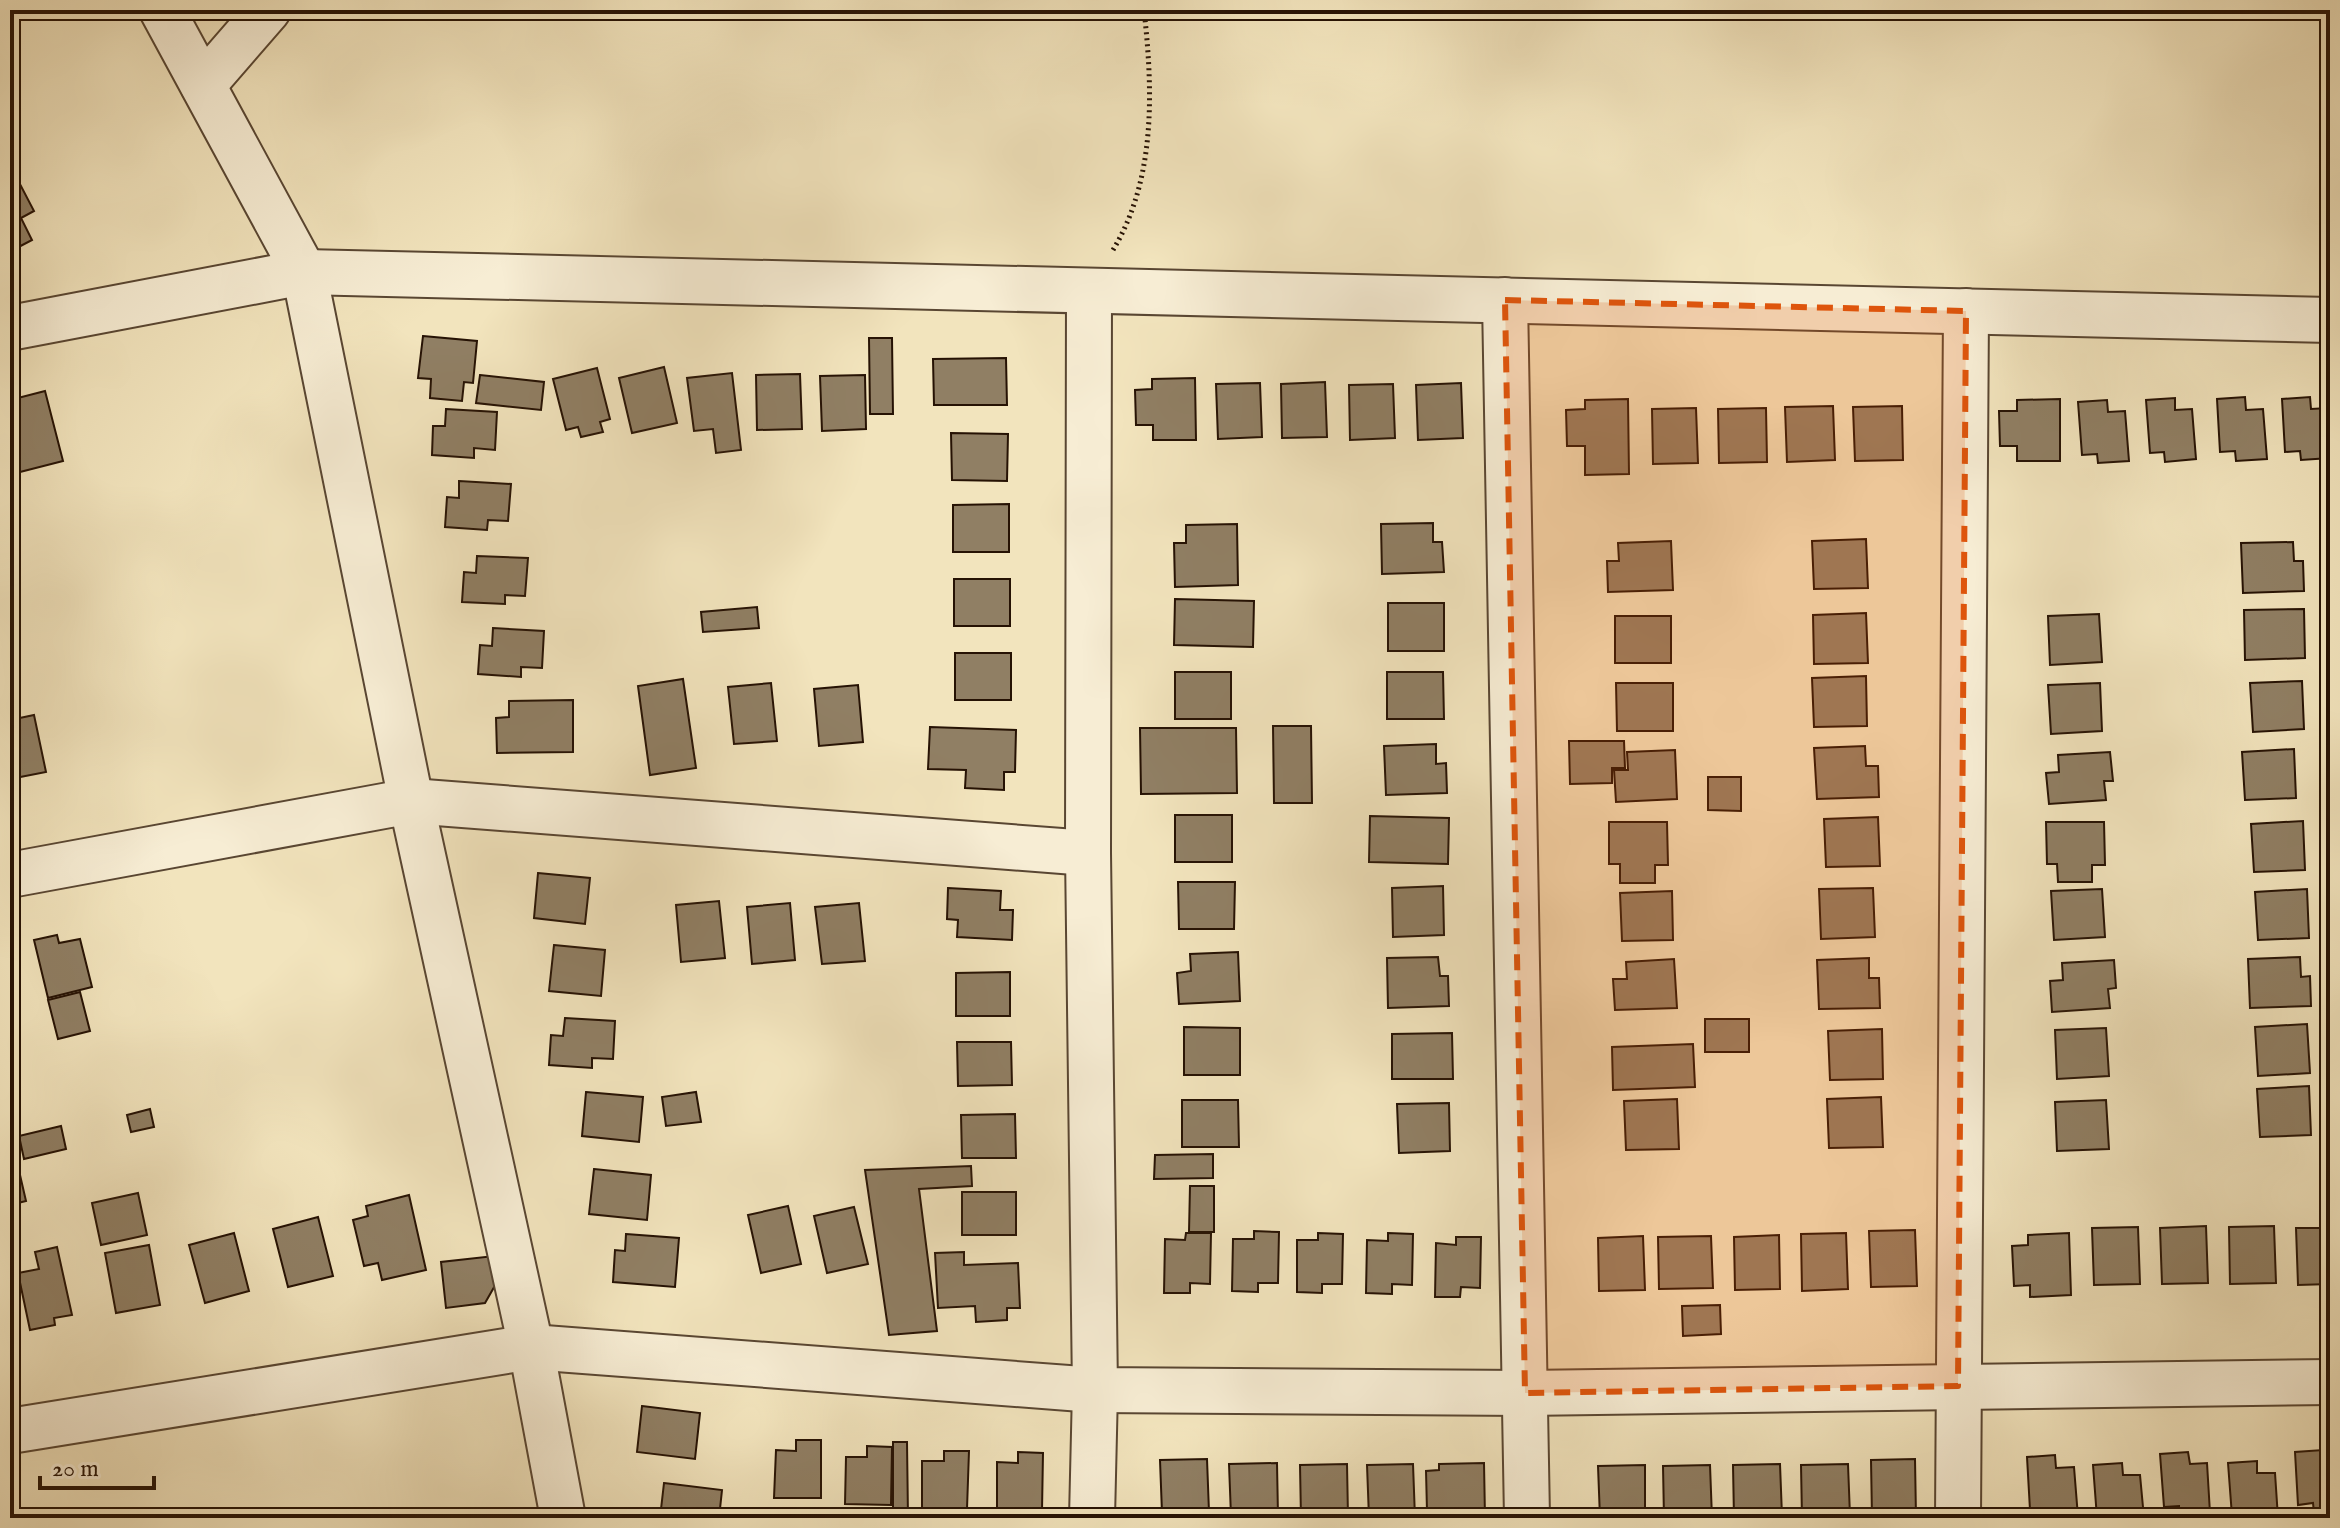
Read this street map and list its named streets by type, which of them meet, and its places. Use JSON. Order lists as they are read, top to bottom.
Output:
{
  "scale_bar": "20 m"
}
